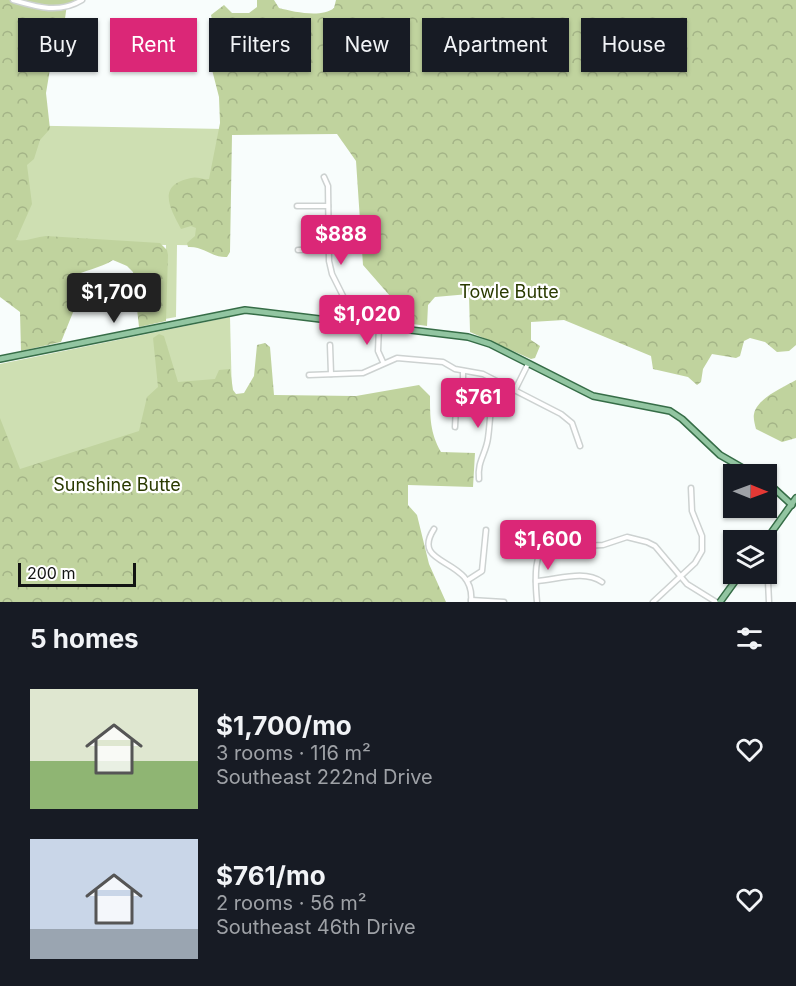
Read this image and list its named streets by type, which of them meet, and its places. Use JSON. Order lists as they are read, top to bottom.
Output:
{
  "parks": ["Towle Butte", "Sunshine Butte"],
  "scale_bar": "200 m",
  "north": "right",
  "page": {
    "chip": [
      "Buy",
      "Rent",
      "Filters",
      "New",
      "Apartment",
      "House"
    ],
    "price": [
      "$888",
      "$1,700",
      "$1,020",
      "$761",
      "$1,600"
    ],
    "scale": "200 m",
    "heading": "5 homes",
    "list": [
      {
        "name": "$1,700/mo",
        "note": "3 rooms · 116 m² · Southeast 222nd Drive"
      },
      {
        "name": "$761/mo",
        "note": "2 rooms · 56 m² · Southeast 46th Drive"
      }
    ]
  }
}
